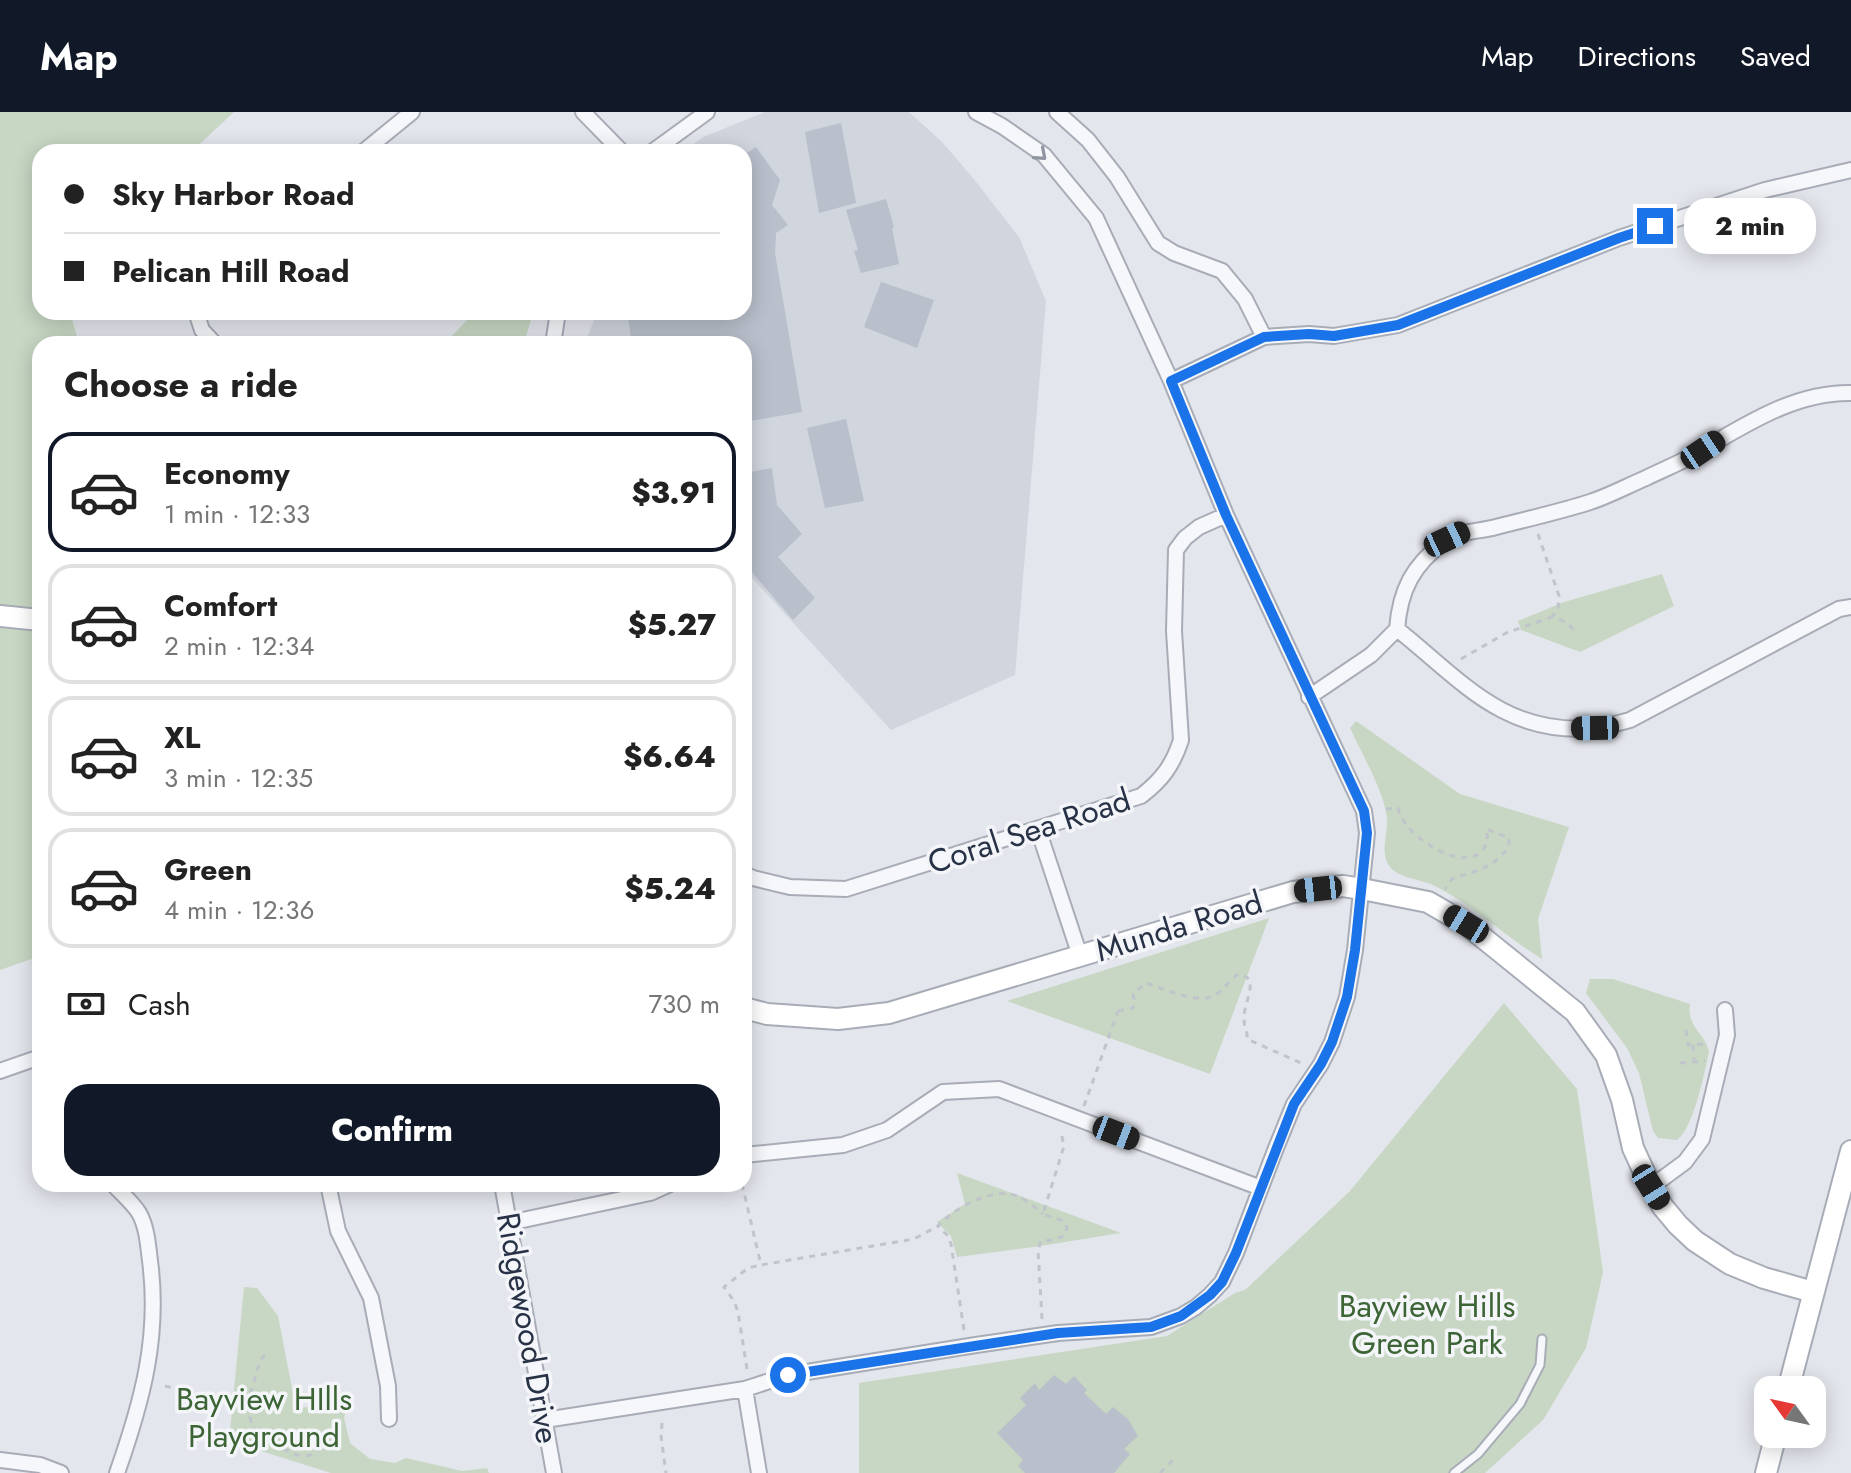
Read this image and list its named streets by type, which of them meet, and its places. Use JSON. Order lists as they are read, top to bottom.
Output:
{
  "streets": {
    "street": ["Coral Sea Road", "Munda Road", "Ridgewood Drive"]
  },
  "parks": ["Bayview Hills Green Park", "Bayview HIlls Playground"],
  "north": "top left",
  "page": {
    "header": "Map",
    "nav": ["Map", "Directions", "Saved"],
    "banner": ["Sky Harbor Road", "Pelican Hill Road"],
    "bubble": "2 min",
    "heading": "Choose a ride",
    "list": [
      {
        "name": "Economy",
        "note": "1 min · 12:33",
        "value": "$3.91"
      },
      {
        "name": "Comfort",
        "note": "2 min · 12:34",
        "value": "$5.27"
      },
      {
        "name": "XL",
        "note": "3 min · 12:35",
        "value": "$6.64"
      },
      {
        "name": "Green",
        "note": "4 min · 12:36",
        "value": "$5.24"
      }
    ],
    "pay": ["Cash", "730 m"],
    "buttons": "Confirm"
  }
}
